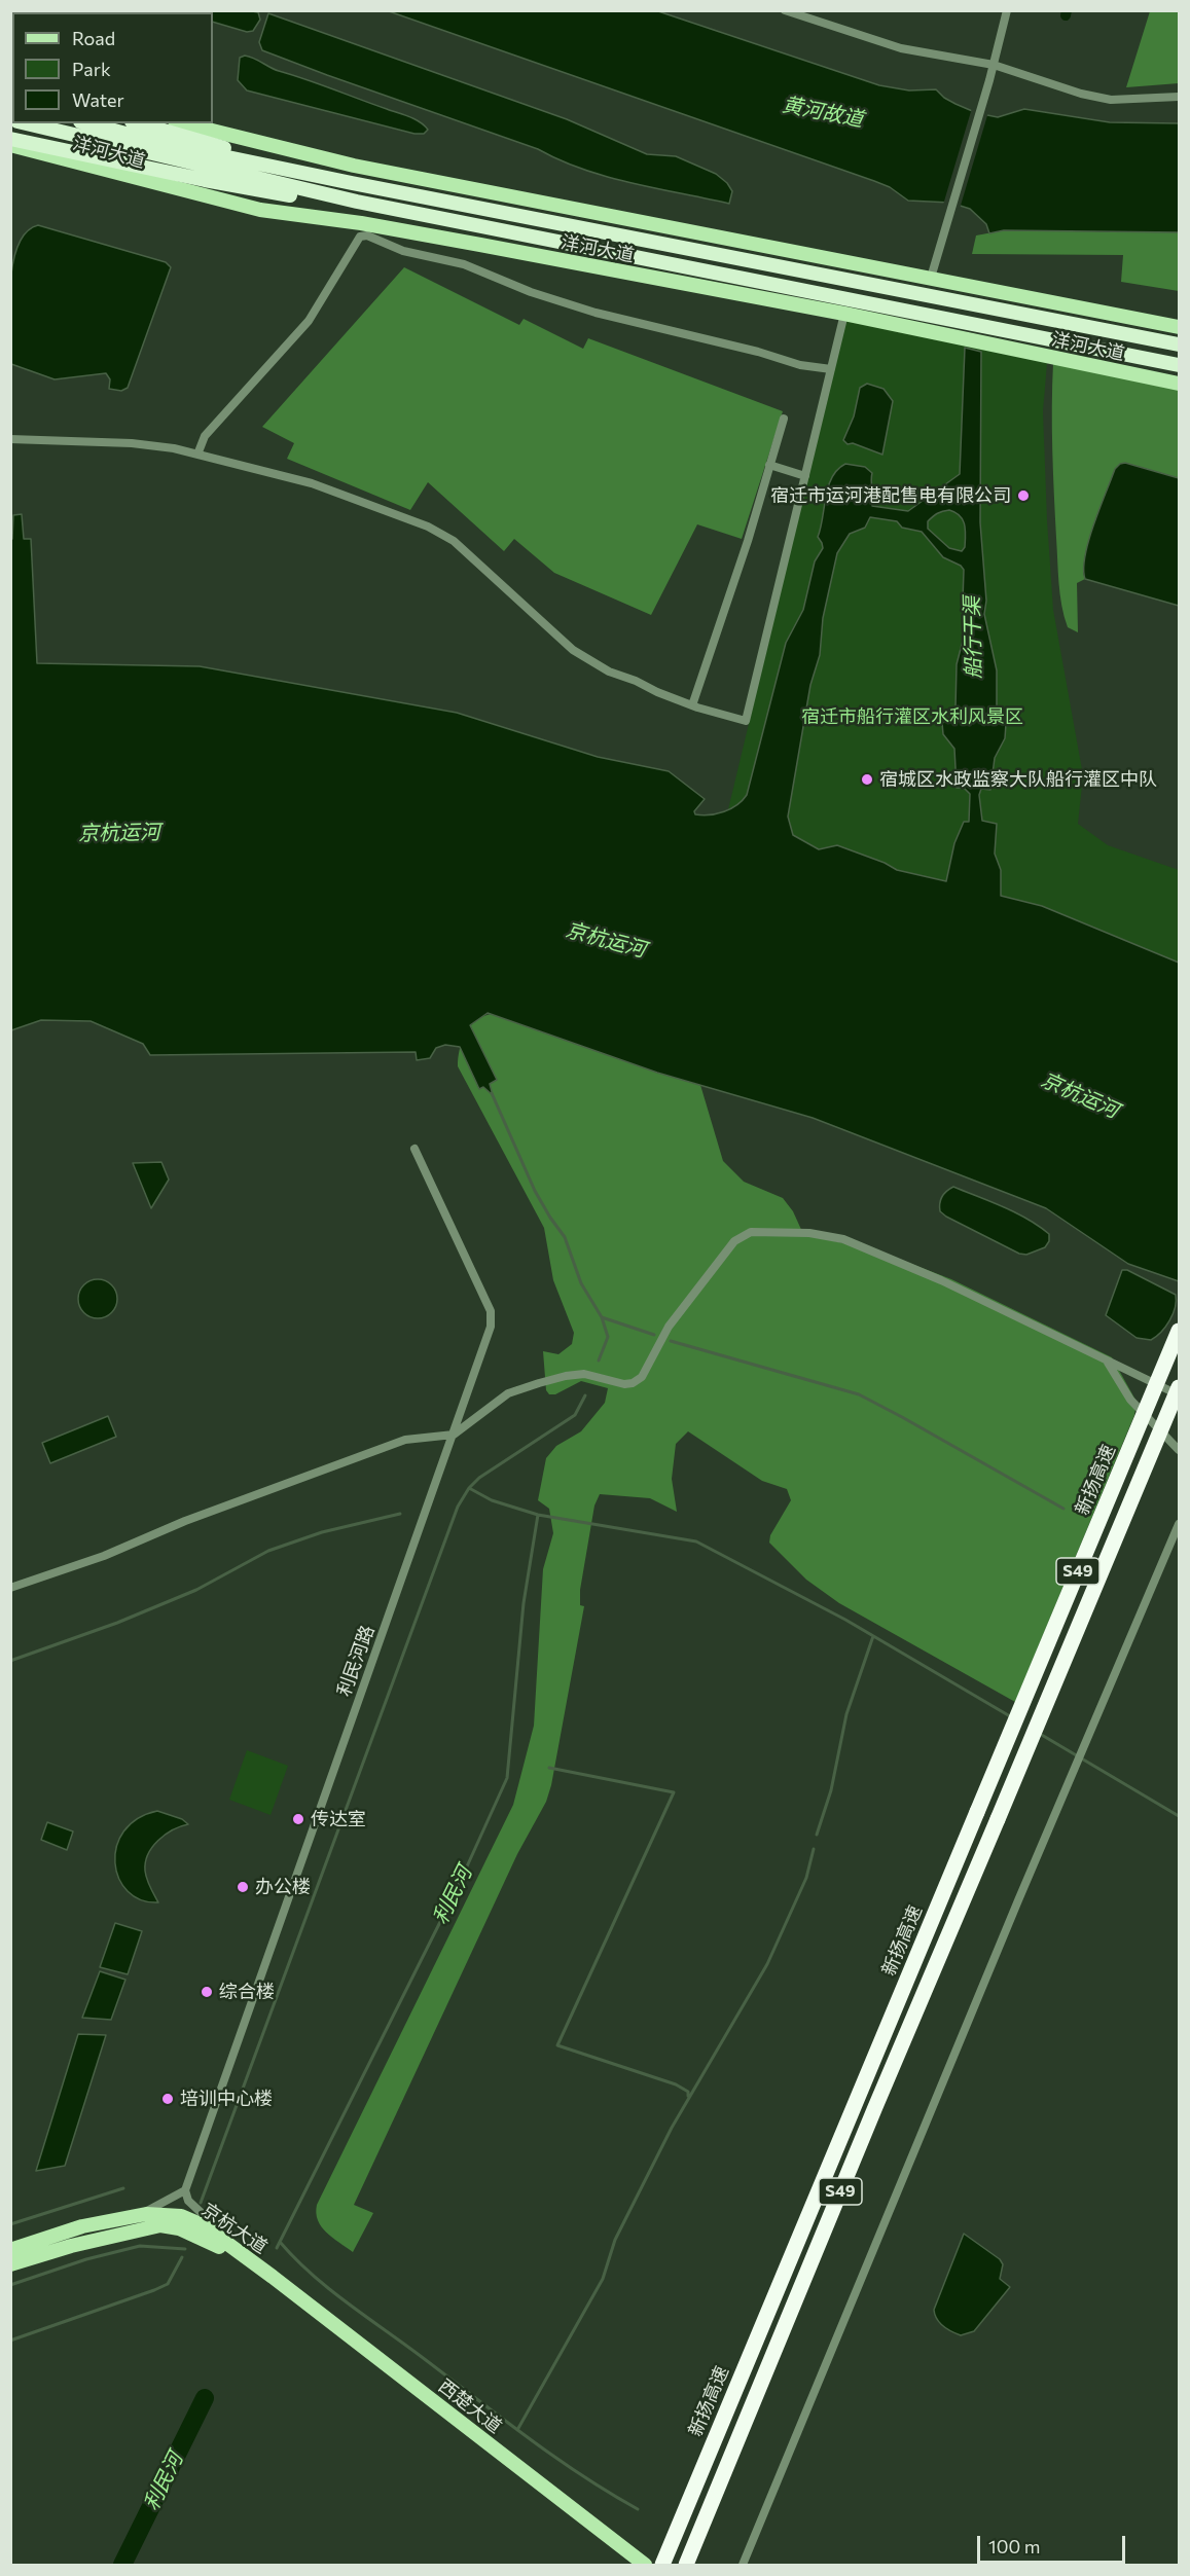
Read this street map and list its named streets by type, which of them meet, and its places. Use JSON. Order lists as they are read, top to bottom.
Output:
{
  "streets": {
    "highway": ["洋河大道", "新扬高速", "S49"],
    "main road": ["京杭大道", "西楚大道"],
    "street": ["利民河路"]
  },
  "crossings": [
    ["京杭大道", "西楚大道"]
  ],
  "water": [
    "黄河故道",
    "船行干渠",
    "京杭运河",
    "利民河"
  ],
  "parks": ["宿迁市船行灌区水利风景区"],
  "places": [
    "宿迁市运河港配售电有限公司",
    "宿城区水政监察大队船行灌区中队",
    "传达室",
    "办公楼",
    "综合楼",
    "培训中心楼"
  ],
  "legend": ["Road", "Park", "Water"],
  "scale_bar": "100 m"
}
